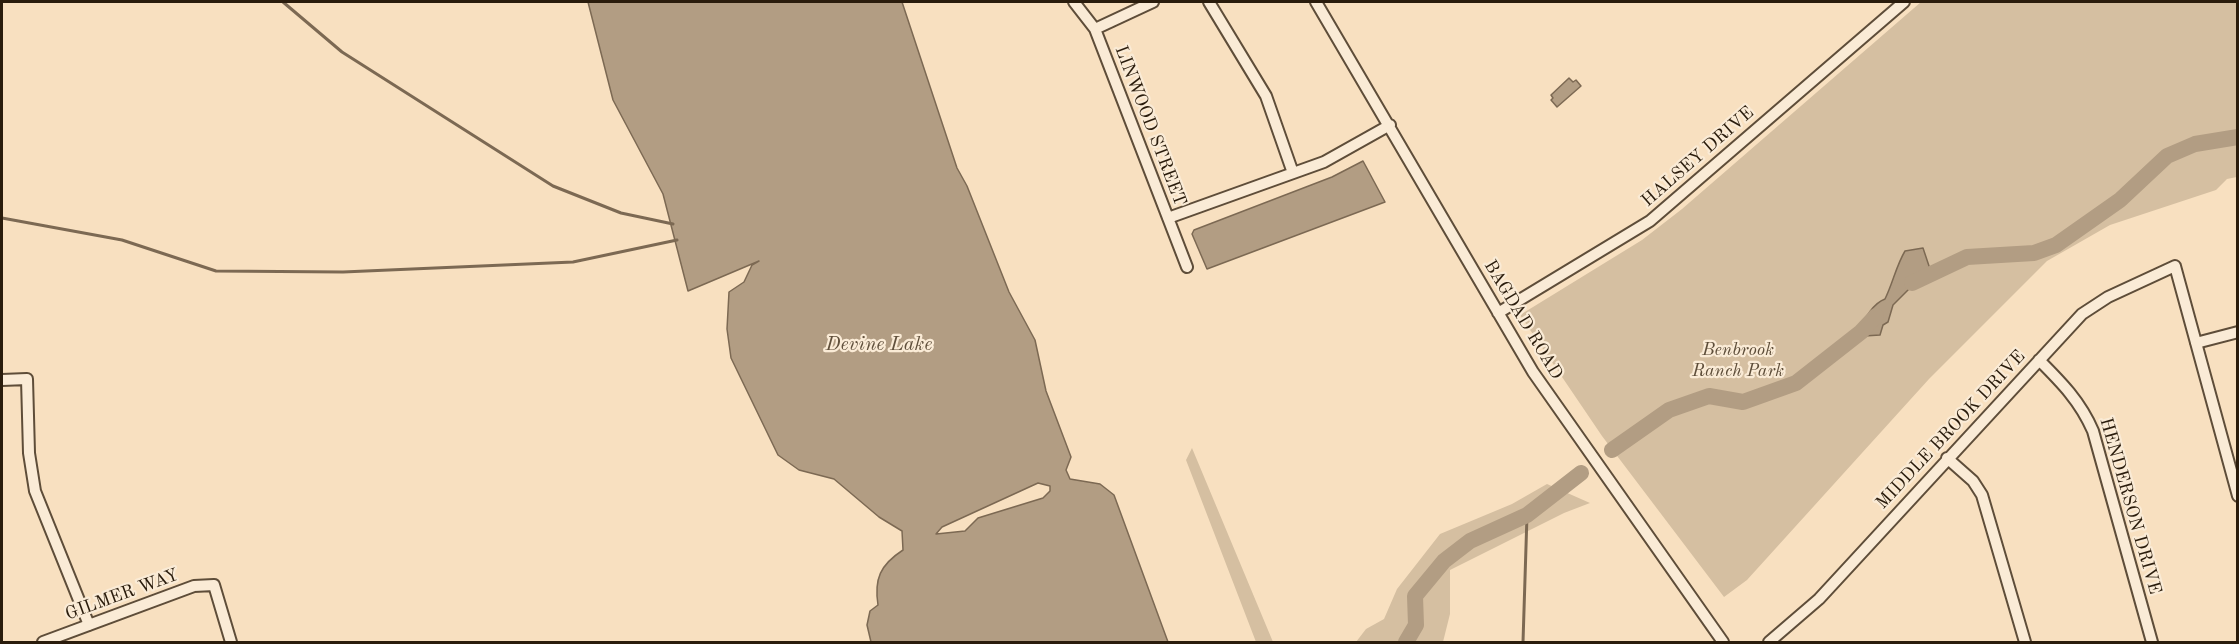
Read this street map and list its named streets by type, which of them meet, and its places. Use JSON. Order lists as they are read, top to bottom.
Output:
{
  "streets": {
    "street": [
      "LINWOOD STREET",
      "HALSEY DRIVE",
      "BAGDAD ROAD",
      "MIDDLE BROOK DRIVE",
      "HENDERSON DRIVE",
      "GILMER WAY"
    ]
  },
  "crossings": [
    ["HALSEY DRIVE", "BAGDAD ROAD"],
    ["MIDDLE BROOK DRIVE", "HENDERSON DRIVE"]
  ],
  "water": ["Devine Lake"],
  "parks": ["Benbrook Ranch Park"]
}
